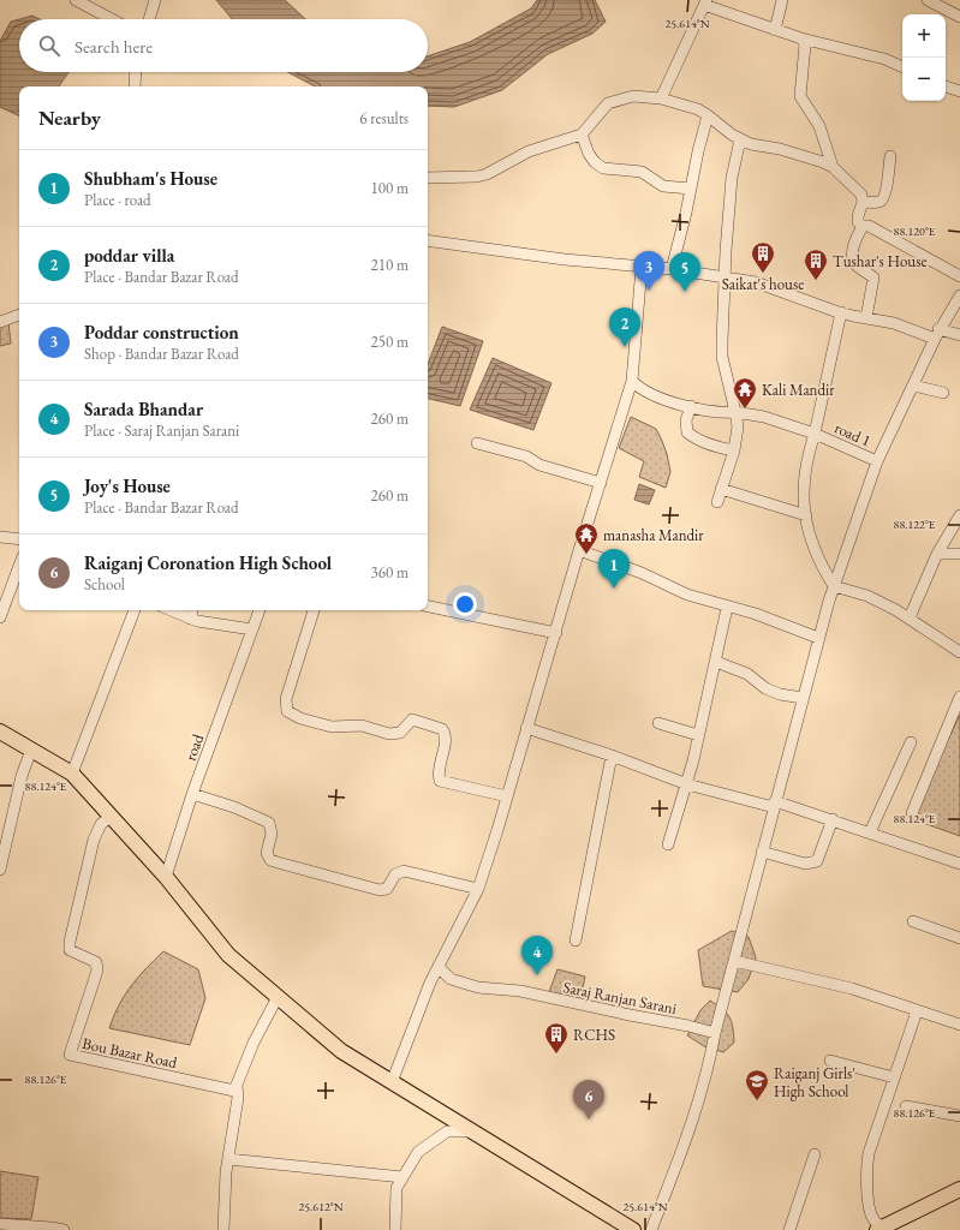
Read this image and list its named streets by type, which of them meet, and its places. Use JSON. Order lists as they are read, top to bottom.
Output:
{
  "streets": {
    "street": [
      "road 1",
      "road",
      "Saraj Ranjan Sarani",
      "Bou Bazar Road"
    ]
  },
  "places": {
    "building": ["Saikat's house", "Tushar's House", "RCHS"],
    "temple": ["Kali Mandir", "manasha Mandir"],
    "school or university": ["Raiganj Girls' High School"]
  },
  "page": {
    "map_buttons": ["+", "−"],
    "search": "Search here",
    "heading": ["Nearby", "6 results"],
    "list": [
      {
        "mark": "1",
        "name": "Shubham's House",
        "note": "Place · road",
        "value": "100 m"
      },
      {
        "mark": "2",
        "name": "poddar villa",
        "note": "Place · Bandar Bazar Road",
        "value": "210 m"
      },
      {
        "mark": "3",
        "name": "Poddar construction",
        "note": "Shop · Bandar Bazar Road",
        "value": "250 m"
      },
      {
        "mark": "4",
        "name": "Sarada Bhandar",
        "note": "Place · Saraj Ranjan Sarani",
        "value": "260 m"
      },
      {
        "mark": "5",
        "name": "Joy's House",
        "note": "Place · Bandar Bazar Road",
        "value": "260 m"
      },
      {
        "mark": "6",
        "name": "Raiganj Coronation High School",
        "note": "School",
        "value": "360 m"
      }
    ],
    "pins": [
      "3",
      "5",
      "2",
      "1",
      "4",
      "6"
    ]
  },
  "coordinates": [
    "25.614°N",
    "88.120°E",
    "88.122°E",
    "88.124°E",
    "88.126°E",
    "25.612°N"
  ]
}
